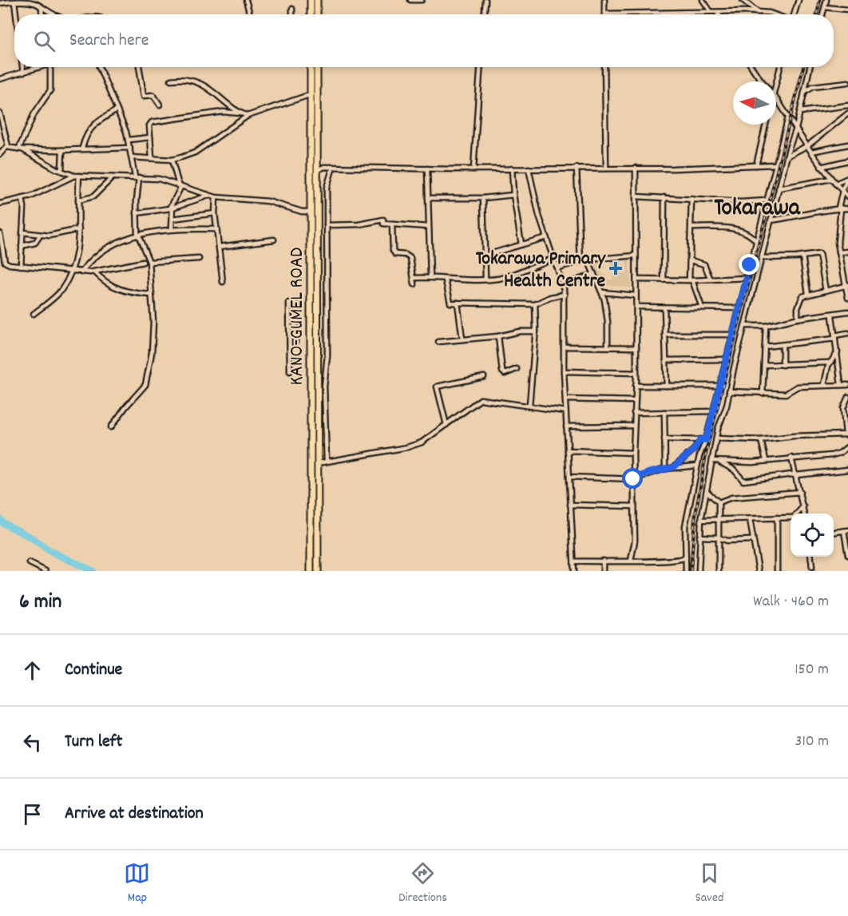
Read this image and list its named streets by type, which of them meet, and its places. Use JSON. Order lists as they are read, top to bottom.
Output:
{
  "streets": {
    "main road": ["KANO-GUMEL ROAD"]
  },
  "districts": ["Tokarawa"],
  "places": {
    "health": ["Tokarawa Primary Health Centre"]
  },
  "north": "left",
  "page": {
    "search": "Search here",
    "heading": ["6 min", "Walk · 460 m"],
    "list": [
      ["Continue", "150 m"],
      ["Turn left", "310 m"],
      "Arrive at destination"
    ],
    "nav": ["Map", "Directions", "Saved"]
  }
}
